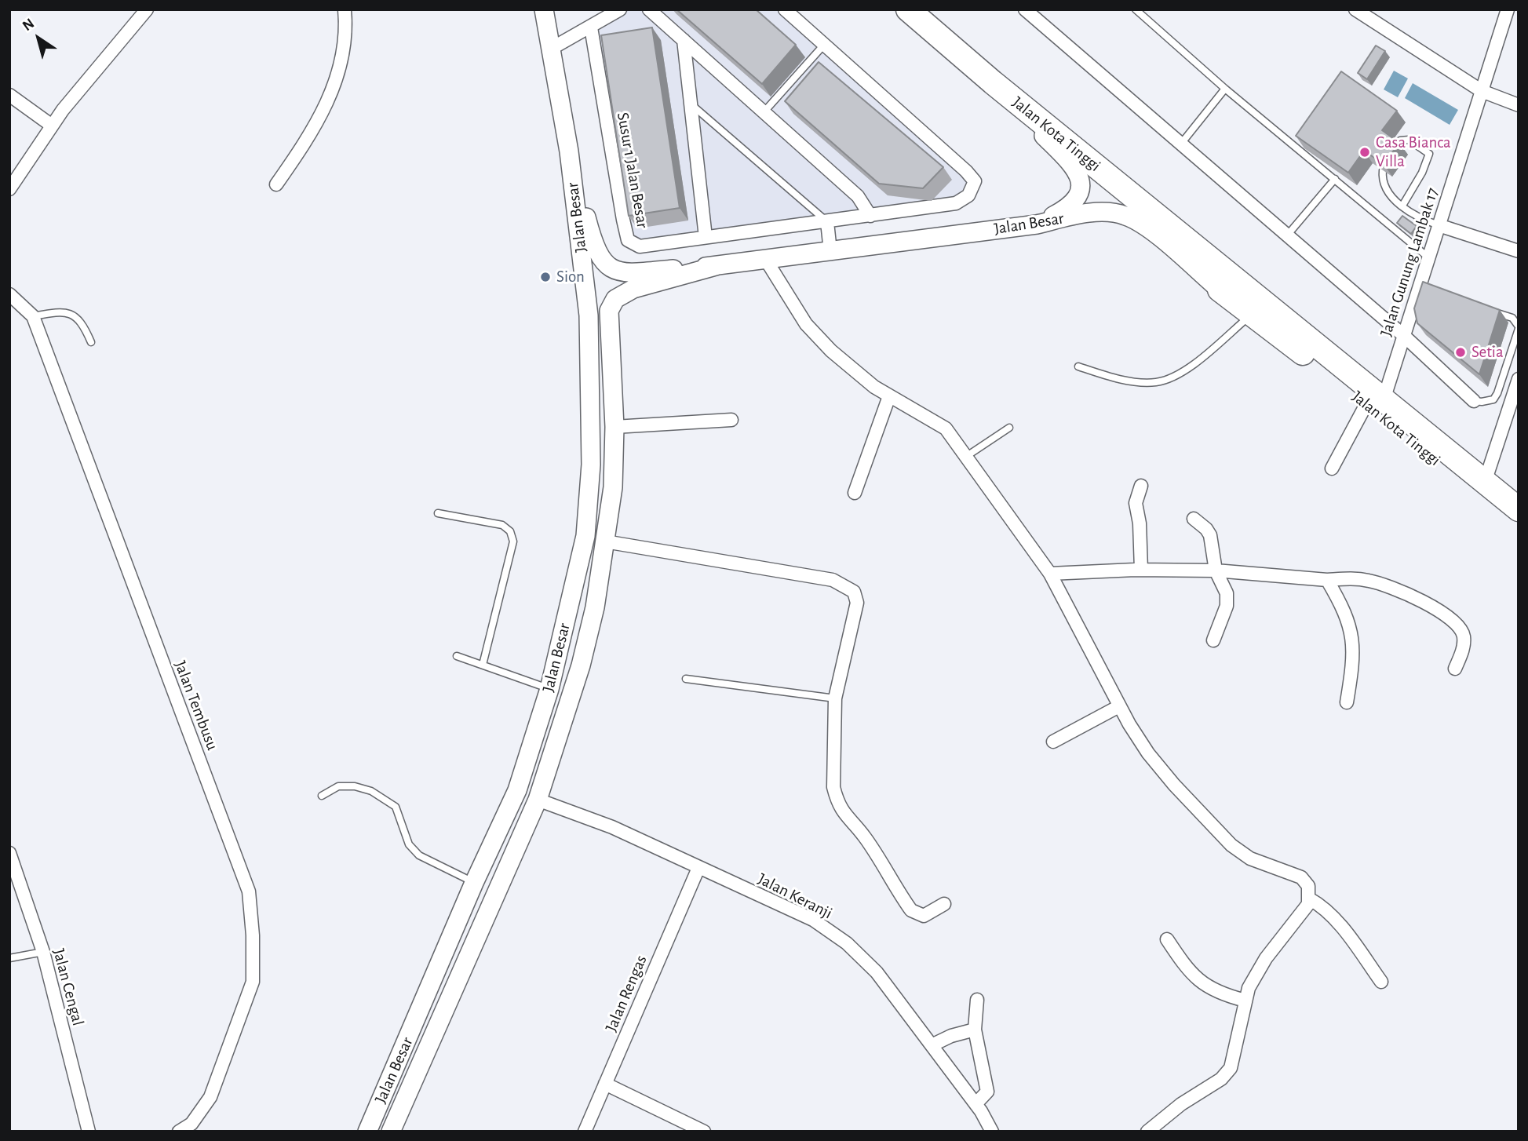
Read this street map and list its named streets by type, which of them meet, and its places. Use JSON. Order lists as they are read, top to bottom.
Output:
{
  "streets": {
    "highway": ["Jalan Kota Tinggi"],
    "main road": ["Jalan Besar"],
    "street": [
      "Susur 1 Jalan Besar",
      "Jalan Gunung Lambak 17",
      "Jalan Tembusu",
      "Jalan Keranji",
      "Jalan Cengal",
      "Jalan Rengas"
    ]
  },
  "crossings": [
    ["Jalan Kota Tinggi", "Jalan Besar"],
    ["Jalan Kota Tinggi", "Jalan Gunung Lambak 17"],
    ["Jalan Besar", "Jalan Keranji"],
    ["Jalan Keranji", "Jalan Rengas"]
  ],
  "places": ["Casa Bianca Villa", "Sion", "Setia"],
  "north": "top left"
}
